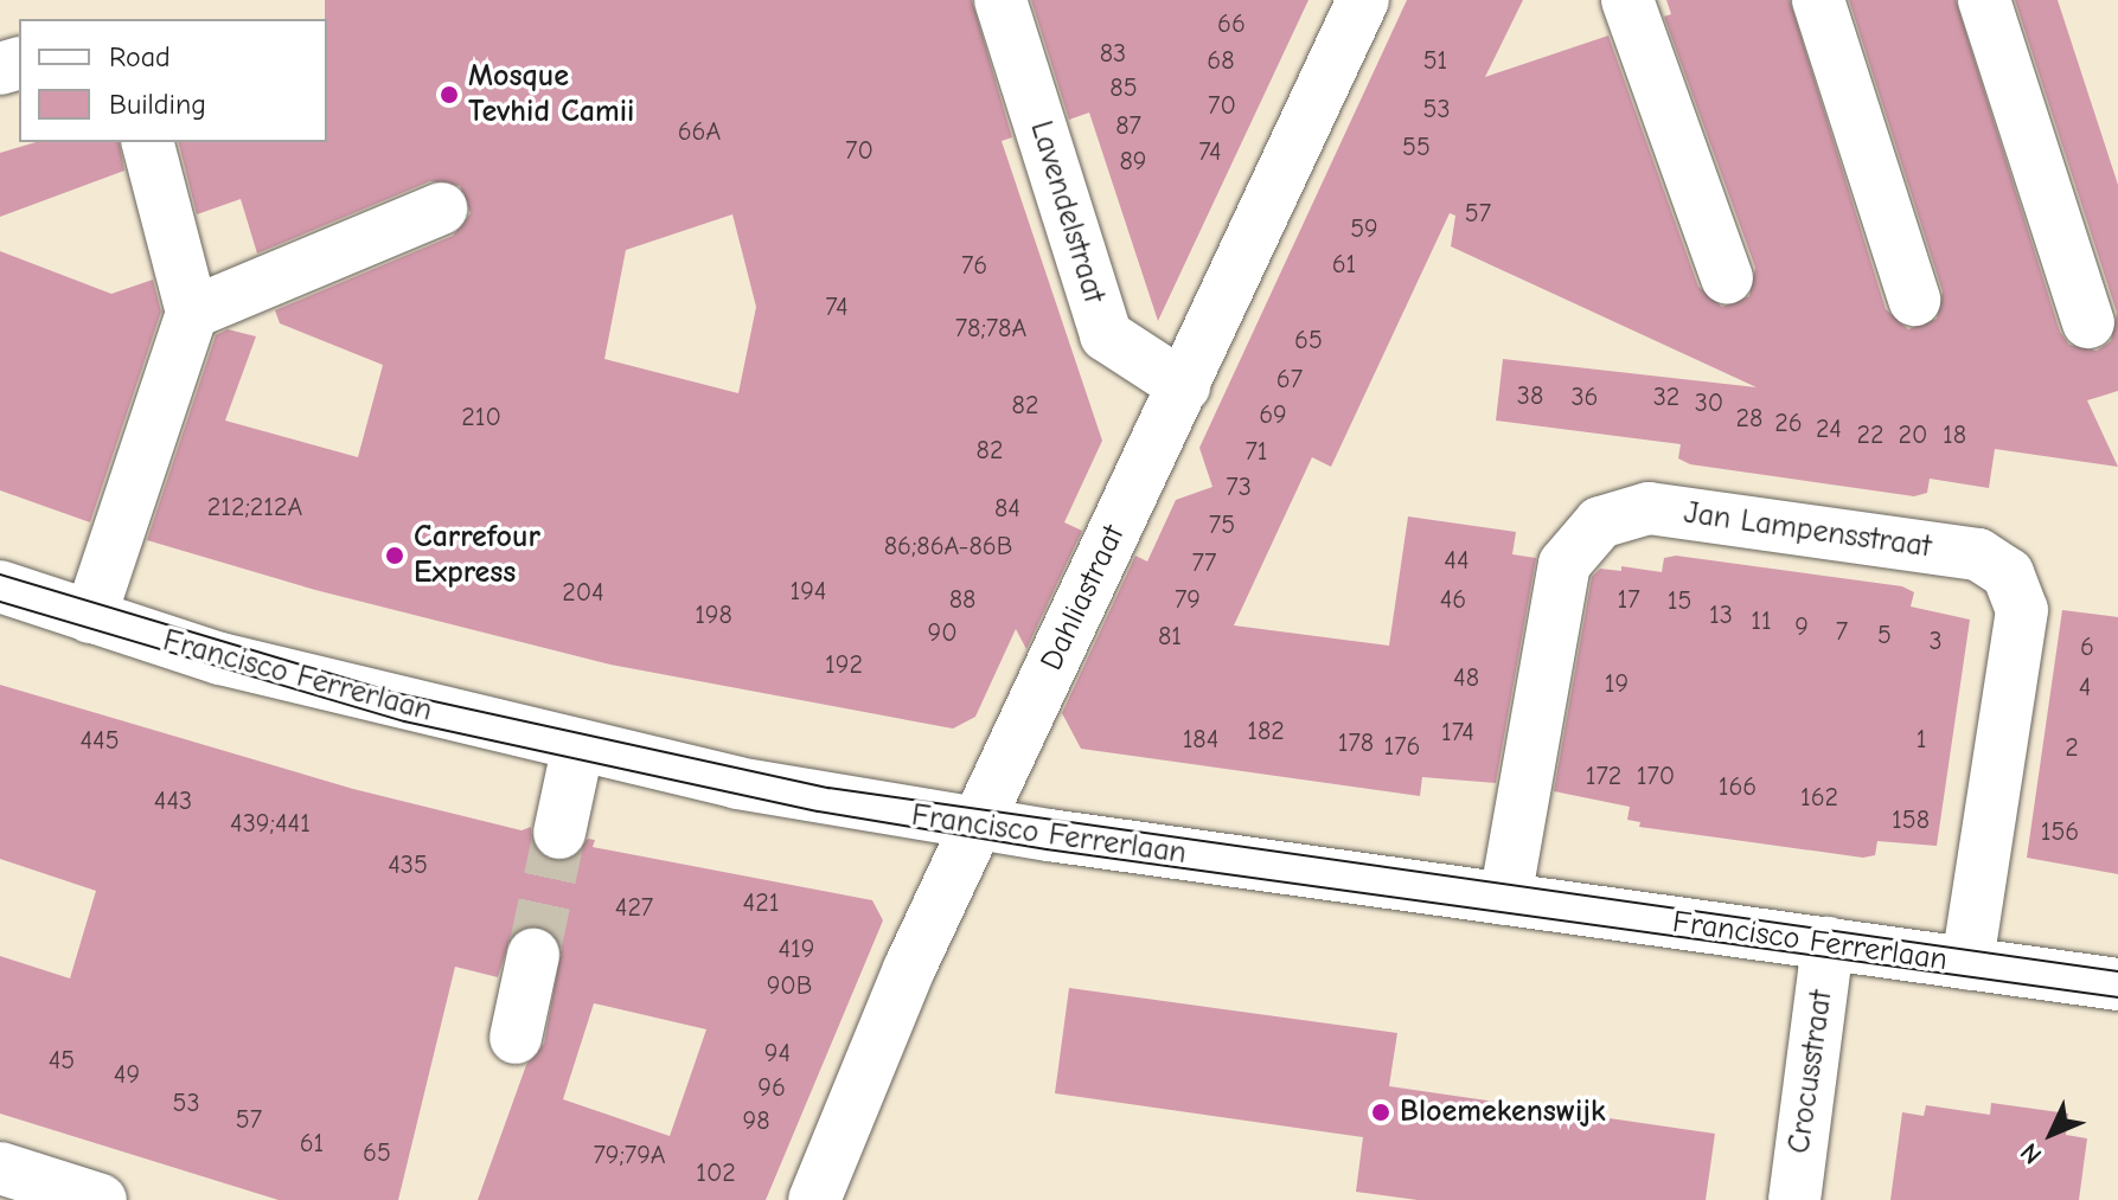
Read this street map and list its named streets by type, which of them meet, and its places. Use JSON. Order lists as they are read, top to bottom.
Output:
{
  "streets": {
    "street": [
      "Lavendelstraat",
      "Jan Lampensstraat",
      "Dahliastraat",
      "Francisco Ferrerlaan",
      "Crocusstraat"
    ]
  },
  "crossings": [
    ["Lavendelstraat", "Dahliastraat"],
    ["Jan Lampensstraat", "Francisco Ferrerlaan"],
    ["Dahliastraat", "Francisco Ferrerlaan"],
    ["Francisco Ferrerlaan", "Crocusstraat"]
  ],
  "places": ["Mosque Tevhid Camii", "Carrefour Express", "Bloemekenswijk"],
  "house_numbers": [
    "66",
    "83",
    "68",
    "51",
    "85",
    "70",
    "53",
    "87",
    "66A",
    "55",
    "70",
    "74",
    "89",
    "57",
    "59",
    "61",
    "76",
    "74",
    "78;78A",
    "65",
    "67",
    "38",
    "36",
    "32",
    "30",
    "82",
    "69",
    "210",
    "28",
    "26",
    "24",
    "22",
    "20",
    "18",
    "82",
    "71",
    "73",
    "212;212A",
    "84",
    "75",
    "86;86A-86B",
    "44",
    "77",
    "194",
    "204",
    "88",
    "79",
    "46",
    "17",
    "15",
    "198",
    "13",
    "11",
    "9",
    "7",
    "90",
    "5",
    "81",
    "3",
    "6",
    "192",
    "48",
    "19",
    "4",
    "182",
    "174",
    "184",
    "1",
    "445",
    "178",
    "176",
    "2",
    "172",
    "170",
    "166",
    "162",
    "443",
    "158",
    "439;441",
    "156",
    "435",
    "421",
    "427",
    "419",
    "90B",
    "94",
    "45",
    "49",
    "96",
    "53",
    "57",
    "98",
    "61",
    "65",
    "79;79A",
    "102"
  ],
  "legend": ["Road", "Building"],
  "north": "bottom left"
}
